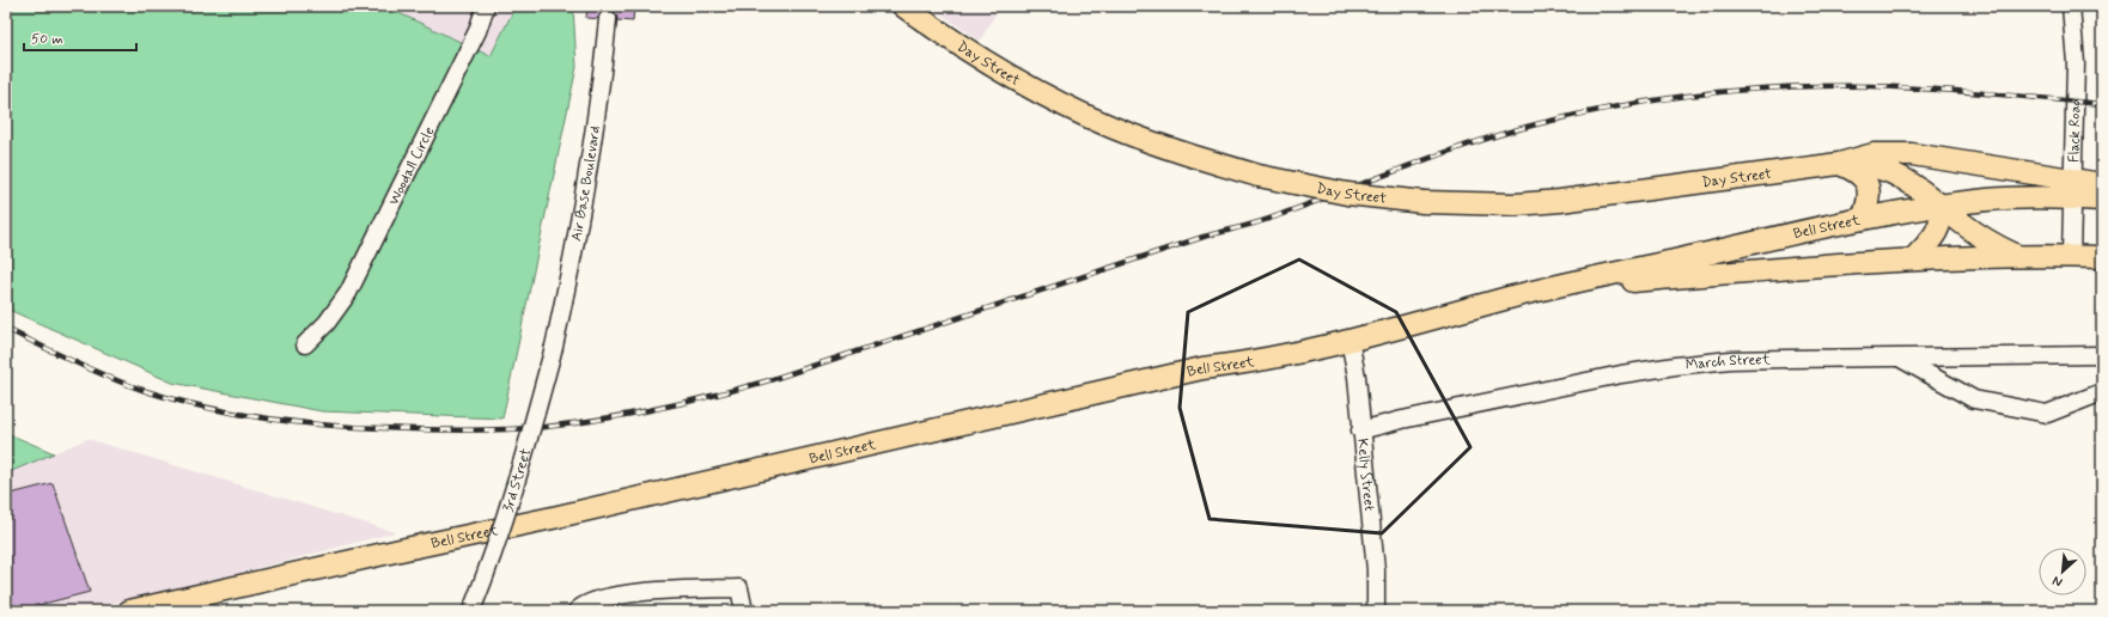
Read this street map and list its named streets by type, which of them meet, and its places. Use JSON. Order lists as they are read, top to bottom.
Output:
{
  "streets": {
    "main road": ["Day Street", "Bell Street"],
    "street": [
      "Flack Road",
      "Woodall Circle",
      "Air Base Boulevard",
      "March Street",
      "Kelly Street",
      "3rd Street"
    ]
  },
  "crossings": [
    ["Day Street", "Flack Road"],
    ["Day Street", "Bell Street"],
    ["Flack Road", "Bell Street"],
    ["Air Base Boulevard", "3rd Street"],
    ["Bell Street", "Kelly Street"],
    ["March Street", "Kelly Street"]
  ],
  "scale_bar": "50 m",
  "north": "bottom left"
}
